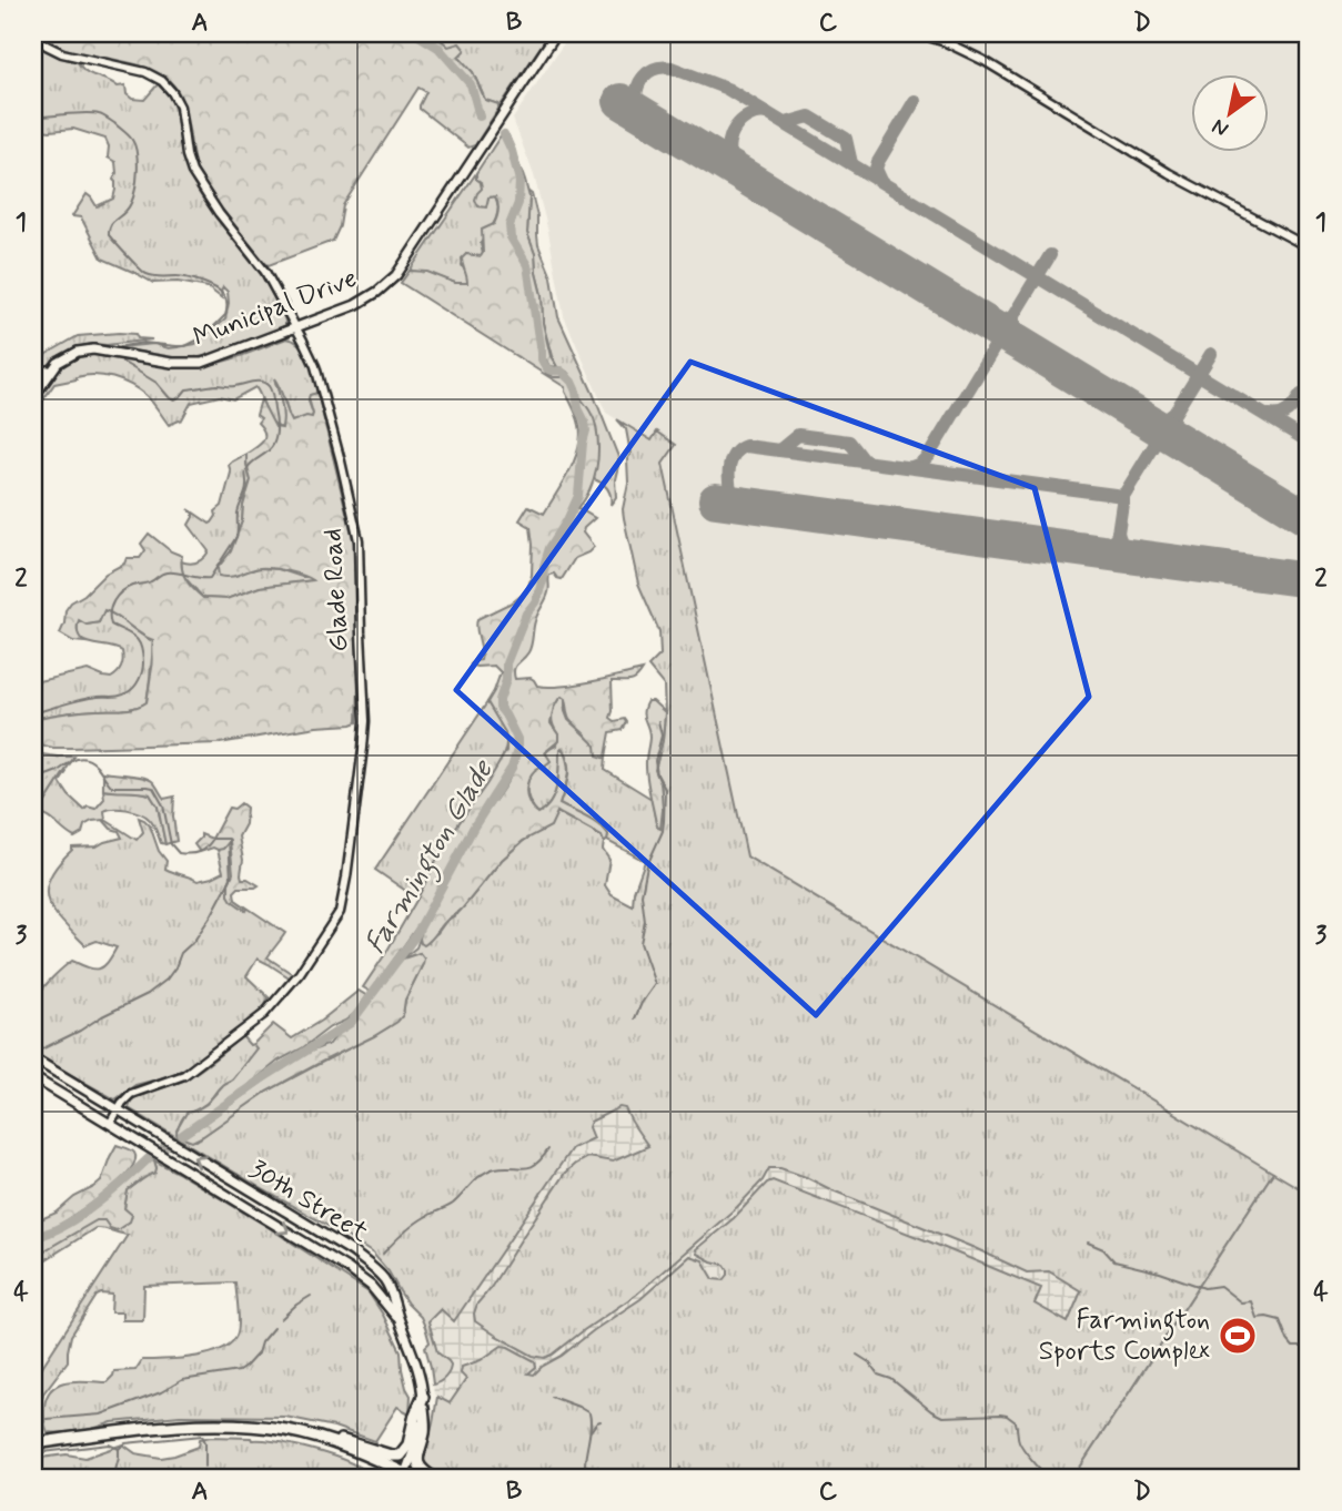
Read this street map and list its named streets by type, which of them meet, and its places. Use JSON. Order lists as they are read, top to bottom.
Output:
{
  "streets": {
    "main road": ["Municipal Drive", "30th Street"],
    "street": ["Glade Road"]
  },
  "crossings": [
    ["Municipal Drive", "Glade Road"],
    ["Glade Road", "30th Street"]
  ],
  "water": ["Farmington Glade"],
  "places": {
    "sports": ["Farmington Sports Complex"]
  },
  "north": "bottom left",
  "grid": {
    "columns": [
      "A",
      "B",
      "C",
      "D"
    ],
    "rows": [
      "1",
      "2",
      "3",
      "4"
    ]
  }
}
